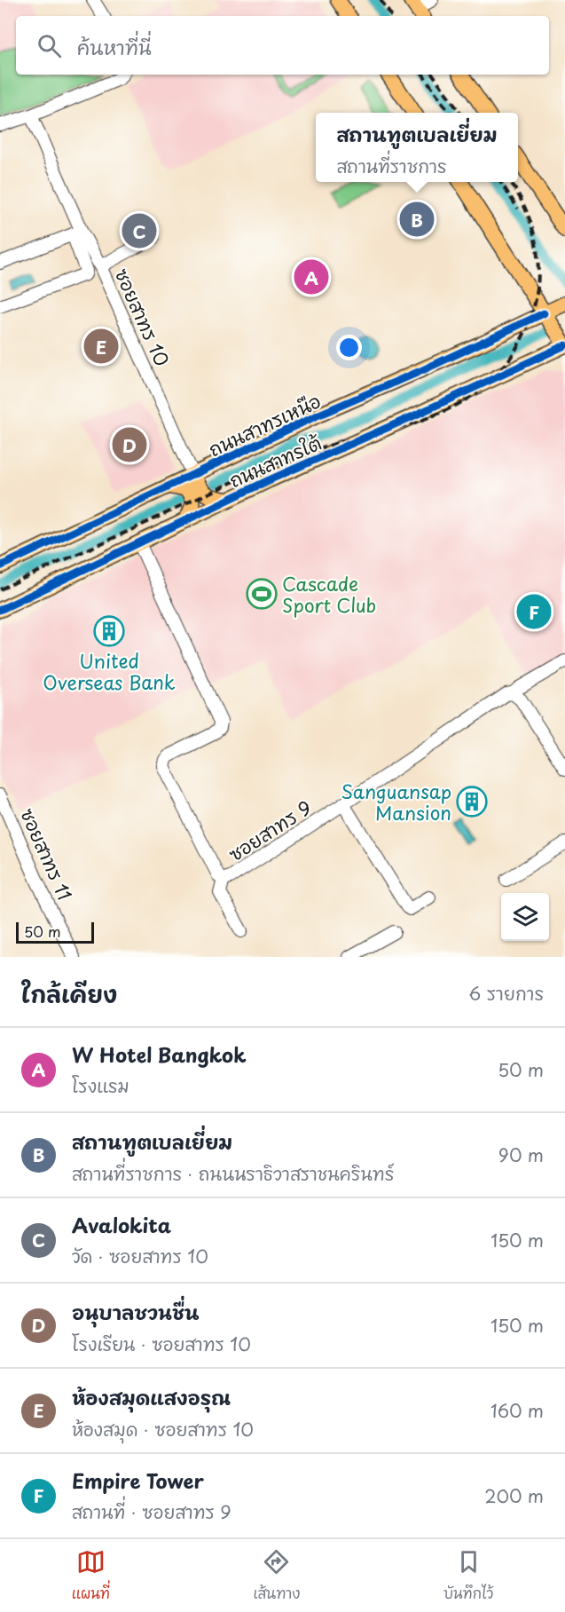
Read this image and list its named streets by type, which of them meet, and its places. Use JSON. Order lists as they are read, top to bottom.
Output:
{
  "streets": {
    "main road": ["ถนนสาทรเหนือ", "ถนนสาทรใต้"],
    "street": ["ซอยสาทร 10", "ซอยสาทร 9", "ซอยสาทร 11"]
  },
  "crossings": [
    ["ซอยสาทร 10", "ถนนสาทรเหนือ"],
    ["ถนนสาทรใต้", "ซอยสาทร 9"]
  ],
  "places": {
    "sports": ["Cascade Sport Club"],
    "building": ["United Overseas Bank", "Sanguansap Mansion"]
  },
  "scale_bar": "50 m",
  "page": {
    "search": "ค้นหาที่นี่",
    "popup": ["สถานทูตเบลเยี่ยม", "สถานที่ราชการ"],
    "pins": [
      "B",
      "C",
      "A",
      "E",
      "D",
      "F"
    ],
    "scale": "50 m",
    "heading": ["ใกล้เคียง", "6 รายการ"],
    "list": [
      {
        "mark": "A",
        "name": "W Hotel Bangkok",
        "note": "โรงแรม",
        "value": "50 m"
      },
      {
        "mark": "B",
        "name": "สถานทูตเบลเยี่ยม",
        "note": "สถานที่ราชการ · ถนนนราธิวาสราชนครินทร์",
        "value": "90 m"
      },
      {
        "mark": "C",
        "name": "Avalokita",
        "note": "วัด · ซอยสาทร 10",
        "value": "150 m"
      },
      {
        "mark": "D",
        "name": "อนุบาลชวนชื่น",
        "note": "โรงเรียน · ซอยสาทร 10",
        "value": "150 m"
      },
      {
        "mark": "E",
        "name": "ห้องสมุดแสงอรุณ",
        "note": "ห้องสมุด · ซอยสาทร 10",
        "value": "160 m"
      },
      {
        "mark": "F",
        "name": "Empire Tower",
        "note": "สถานที่ · ซอยสาทร 9",
        "value": "200 m"
      }
    ],
    "nav": ["แผนที่", "เส้นทาง", "บันทึกไว้"]
  }
}
